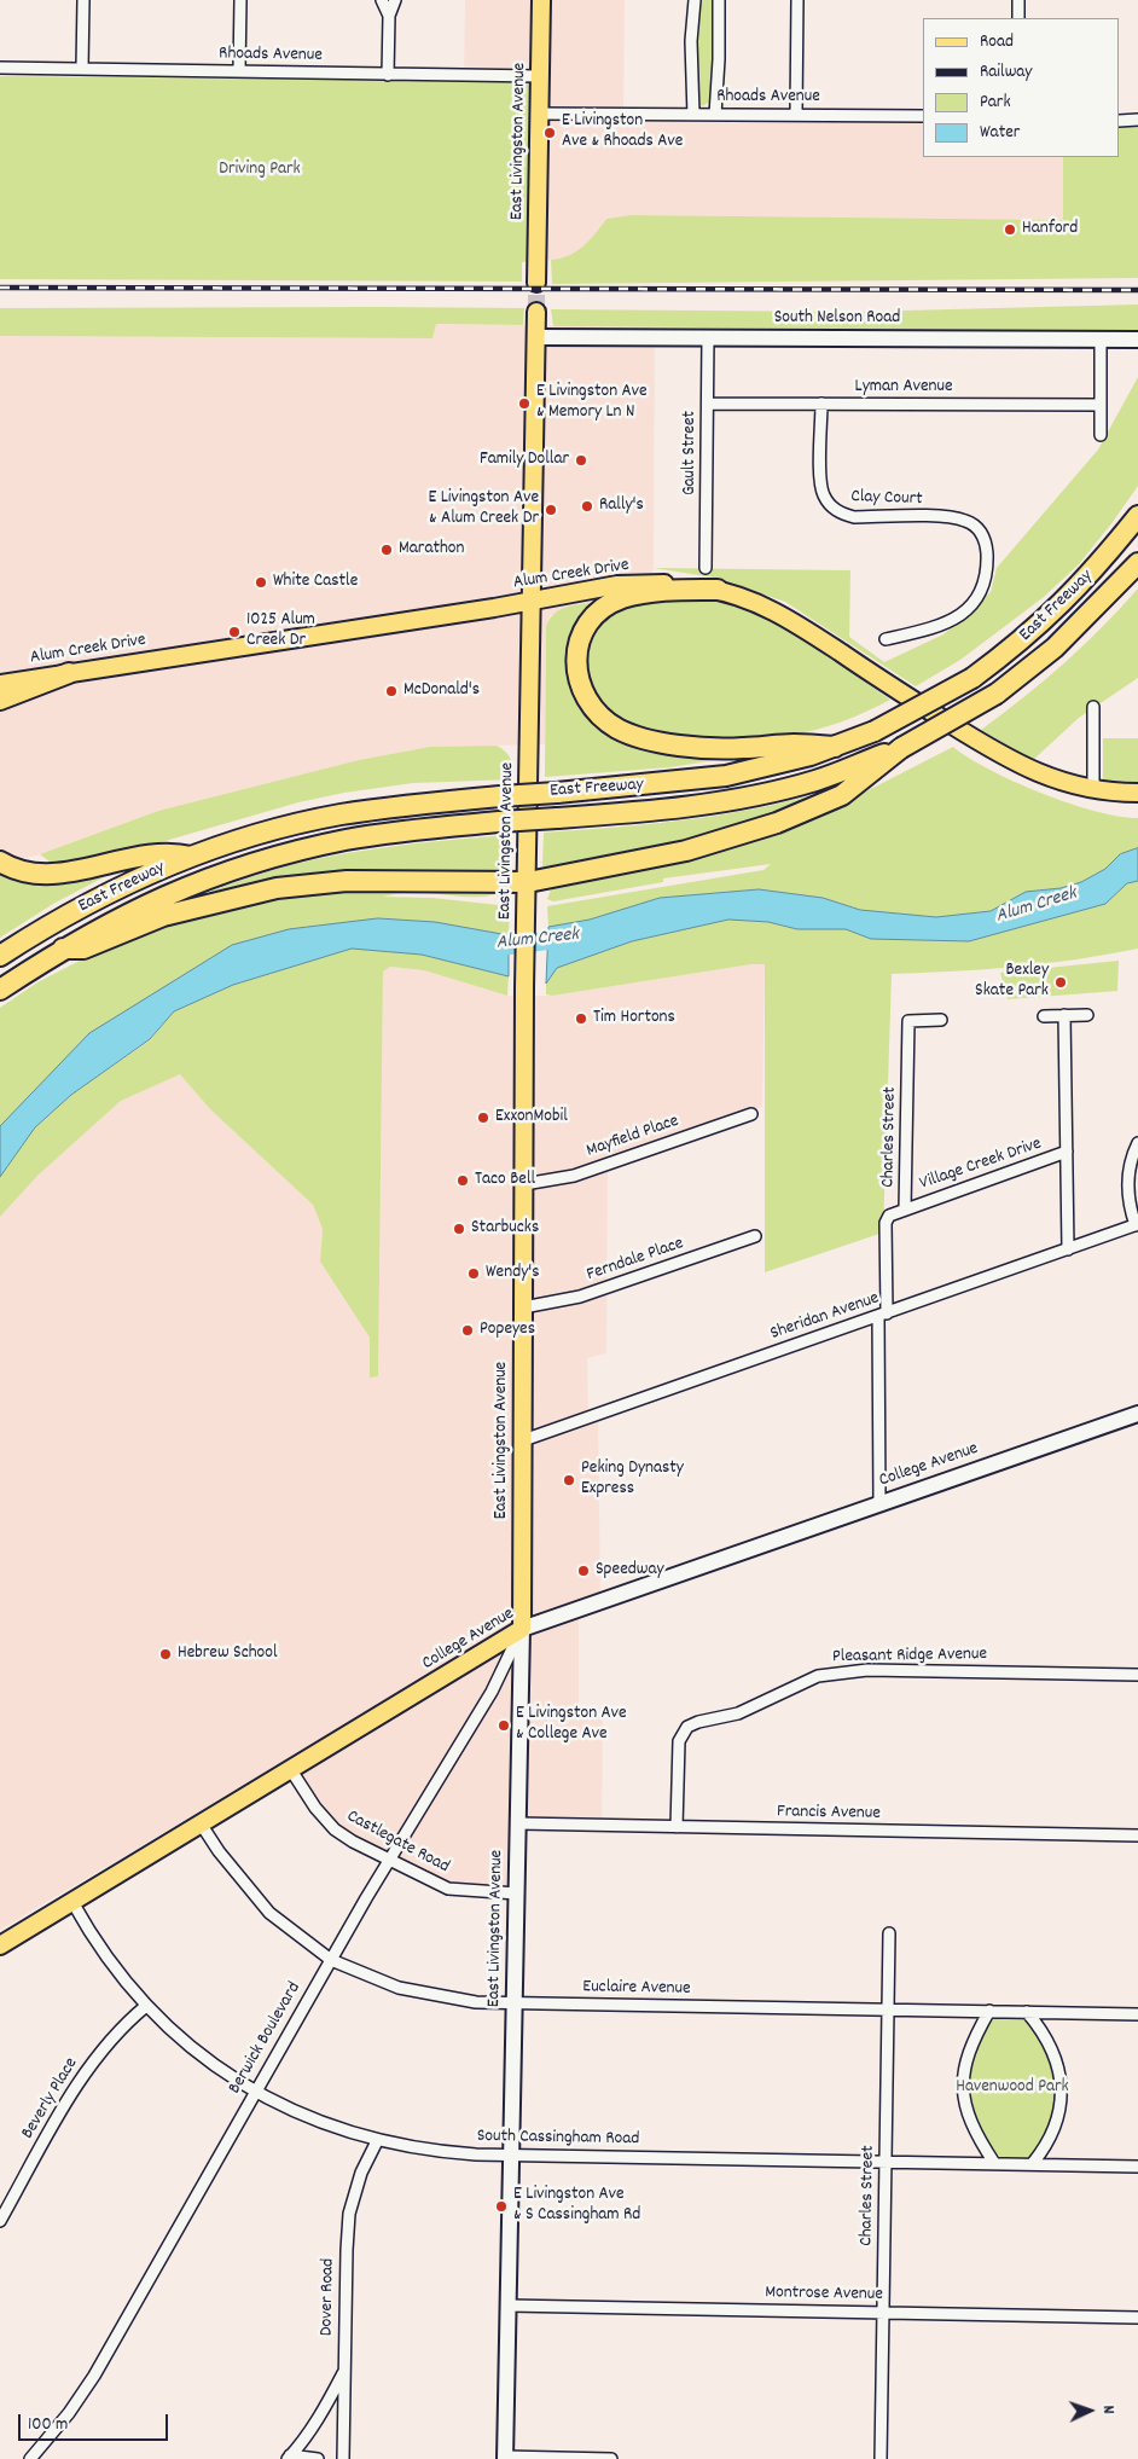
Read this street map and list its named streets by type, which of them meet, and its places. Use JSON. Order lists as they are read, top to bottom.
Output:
{
  "streets": {
    "highway": ["East Freeway"],
    "main road": [
      "East Livingston Avenue",
      "South Nelson Road",
      "Alum Creek Drive",
      "College Avenue"
    ],
    "street": [
      "Rhoads Avenue",
      "Lyman Avenue",
      "Gault Street",
      "Clay Court",
      "Mayfield Place",
      "Charles Street",
      "Village Creek Drive",
      "Ferndale Place",
      "Sheridan Avenue",
      "Pleasant Ridge Avenue",
      "Francis Avenue",
      "Castlegate Road",
      "Euclaire Avenue",
      "Berwick Boulevard",
      "Beverly Place",
      "South Cassingham Road",
      "Montrose Avenue",
      "Dover Road"
    ]
  },
  "crossings": [
    ["Rhoads Avenue", "East Livingston Avenue"],
    ["East Livingston Avenue", "South Nelson Road"],
    ["East Livingston Avenue", "Alum Creek Drive"],
    ["East Livingston Avenue", "Mayfield Place"],
    ["East Livingston Avenue", "Ferndale Place"],
    ["East Livingston Avenue", "Sheridan Avenue"],
    ["East Livingston Avenue", "College Avenue"],
    ["East Livingston Avenue", "Francis Avenue"],
    ["East Livingston Avenue", "Castlegate Road"],
    ["East Livingston Avenue", "Euclaire Avenue"],
    ["East Livingston Avenue", "Berwick Boulevard"],
    ["East Livingston Avenue", "South Cassingham Road"],
    ["East Livingston Avenue", "Montrose Avenue"],
    ["South Nelson Road", "Gault Street"],
    ["Lyman Avenue", "Gault Street"],
    ["Lyman Avenue", "Clay Court"],
    ["Charles Street", "Village Creek Drive"],
    ["Charles Street", "Sheridan Avenue"],
    ["Charles Street", "College Avenue"],
    ["Charles Street", "Euclaire Avenue"],
    ["Charles Street", "South Cassingham Road"],
    ["Charles Street", "Montrose Avenue"],
    ["Village Creek Drive", "Sheridan Avenue"],
    ["College Avenue", "Castlegate Road"],
    ["College Avenue", "Euclaire Avenue"],
    ["College Avenue", "Berwick Boulevard"],
    ["College Avenue", "South Cassingham Road"],
    ["Pleasant Ridge Avenue", "Francis Avenue"],
    ["Castlegate Road", "Berwick Boulevard"],
    ["Euclaire Avenue", "Berwick Boulevard"],
    ["Euclaire Avenue", "South Cassingham Road"],
    ["Berwick Boulevard", "South Cassingham Road"],
    ["Beverly Place", "South Cassingham Road"],
    ["South Cassingham Road", "Dover Road"]
  ],
  "water": ["Alum Creek"],
  "parks": ["Driving Park", "Havenwood Park"],
  "places": [
    "E Livingston Ave & Rhoads Ave",
    "Hanford",
    "E Livingston Ave & Memory Ln N",
    "Family Dollar",
    "Rally's",
    "E Livingston Ave & Alum Creek Dr",
    "Marathon",
    "White Castle",
    "1025 Alum Creek Dr",
    "McDonald's",
    "Bexley Skate Park",
    "Tim Hortons",
    "ExxonMobil",
    "Taco Bell",
    "Starbucks",
    "Wendy's",
    "Popeyes",
    "Peking Dynasty Express",
    "Speedway",
    "Hebrew School",
    "E Livingston Ave & College Ave",
    "E Livingston Ave & S Cassingham Rd"
  ],
  "legend": [
    "Road",
    "Railway",
    "Park",
    "Water"
  ],
  "scale_bar": "100 m",
  "north": "right"
}
